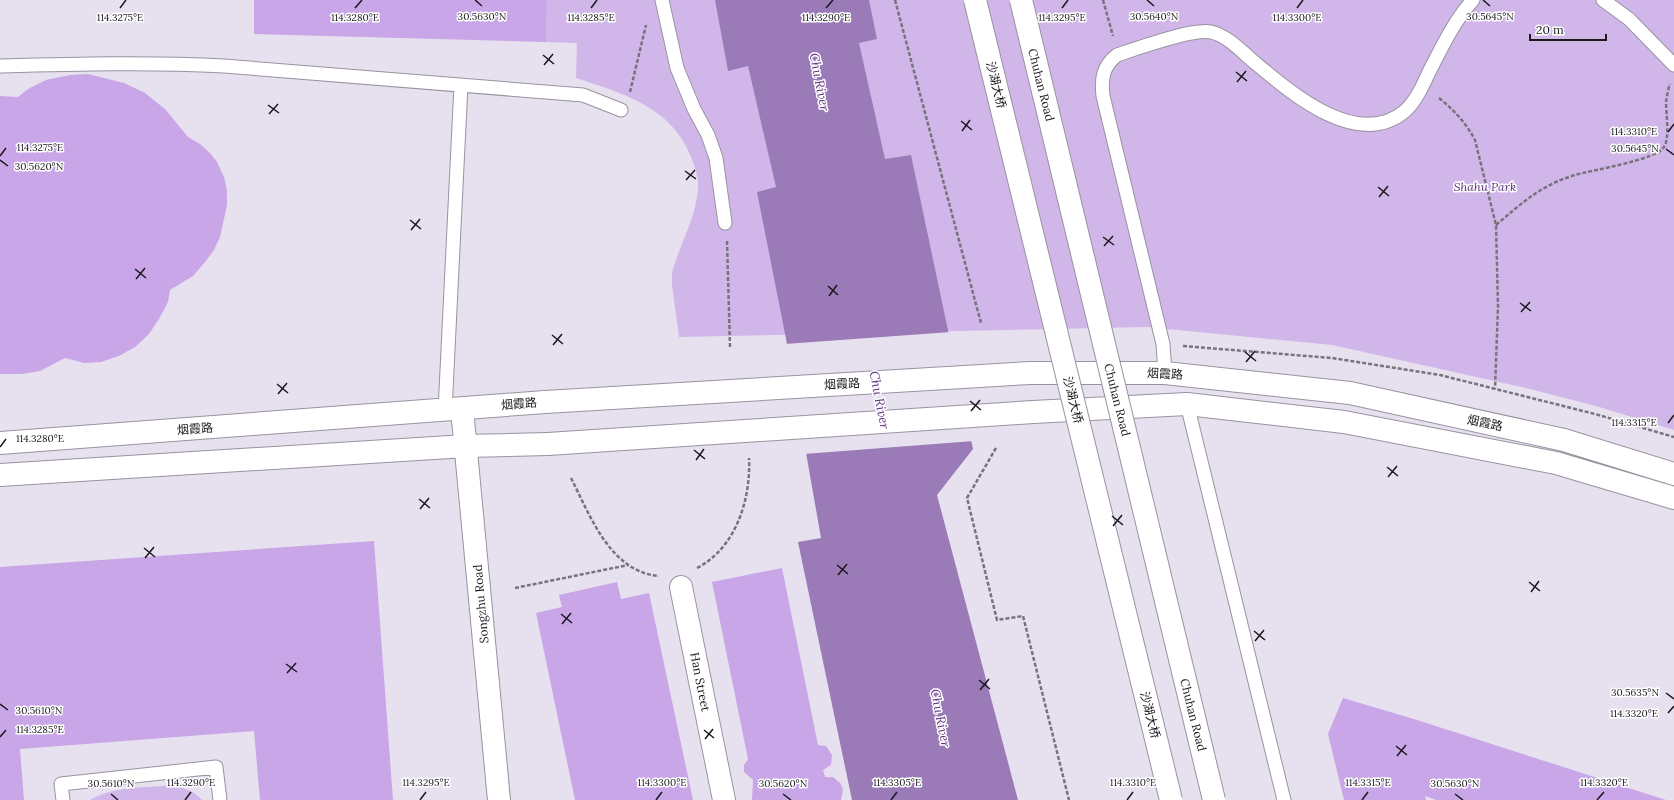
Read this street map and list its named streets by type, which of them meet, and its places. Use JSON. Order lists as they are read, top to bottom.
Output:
{
  "streets": {
    "main road": [
      "沙湖大桥",
      "Chuhan Road",
      "烟霞路",
      "Songzhu Road",
      "Han Street"
    ]
  },
  "crossings": [
    ["烟霞路", "Songzhu Road"]
  ],
  "water": ["Chu River"],
  "parks": ["Shahu Park"],
  "scale_bar": "20 m",
  "coordinates": [
    "30.5645°N",
    "30.5630°N",
    "30.5640°N",
    "114.3275°E",
    "114.3280°E",
    "114.3285°E",
    "114.3290°E",
    "114.3295°E",
    "114.3300°E",
    "114.3310°E",
    "30.5620°N",
    "114.3315°E",
    "30.5635°N",
    "30.5610°N",
    "114.3320°E",
    "114.3305°E"
  ]
}
